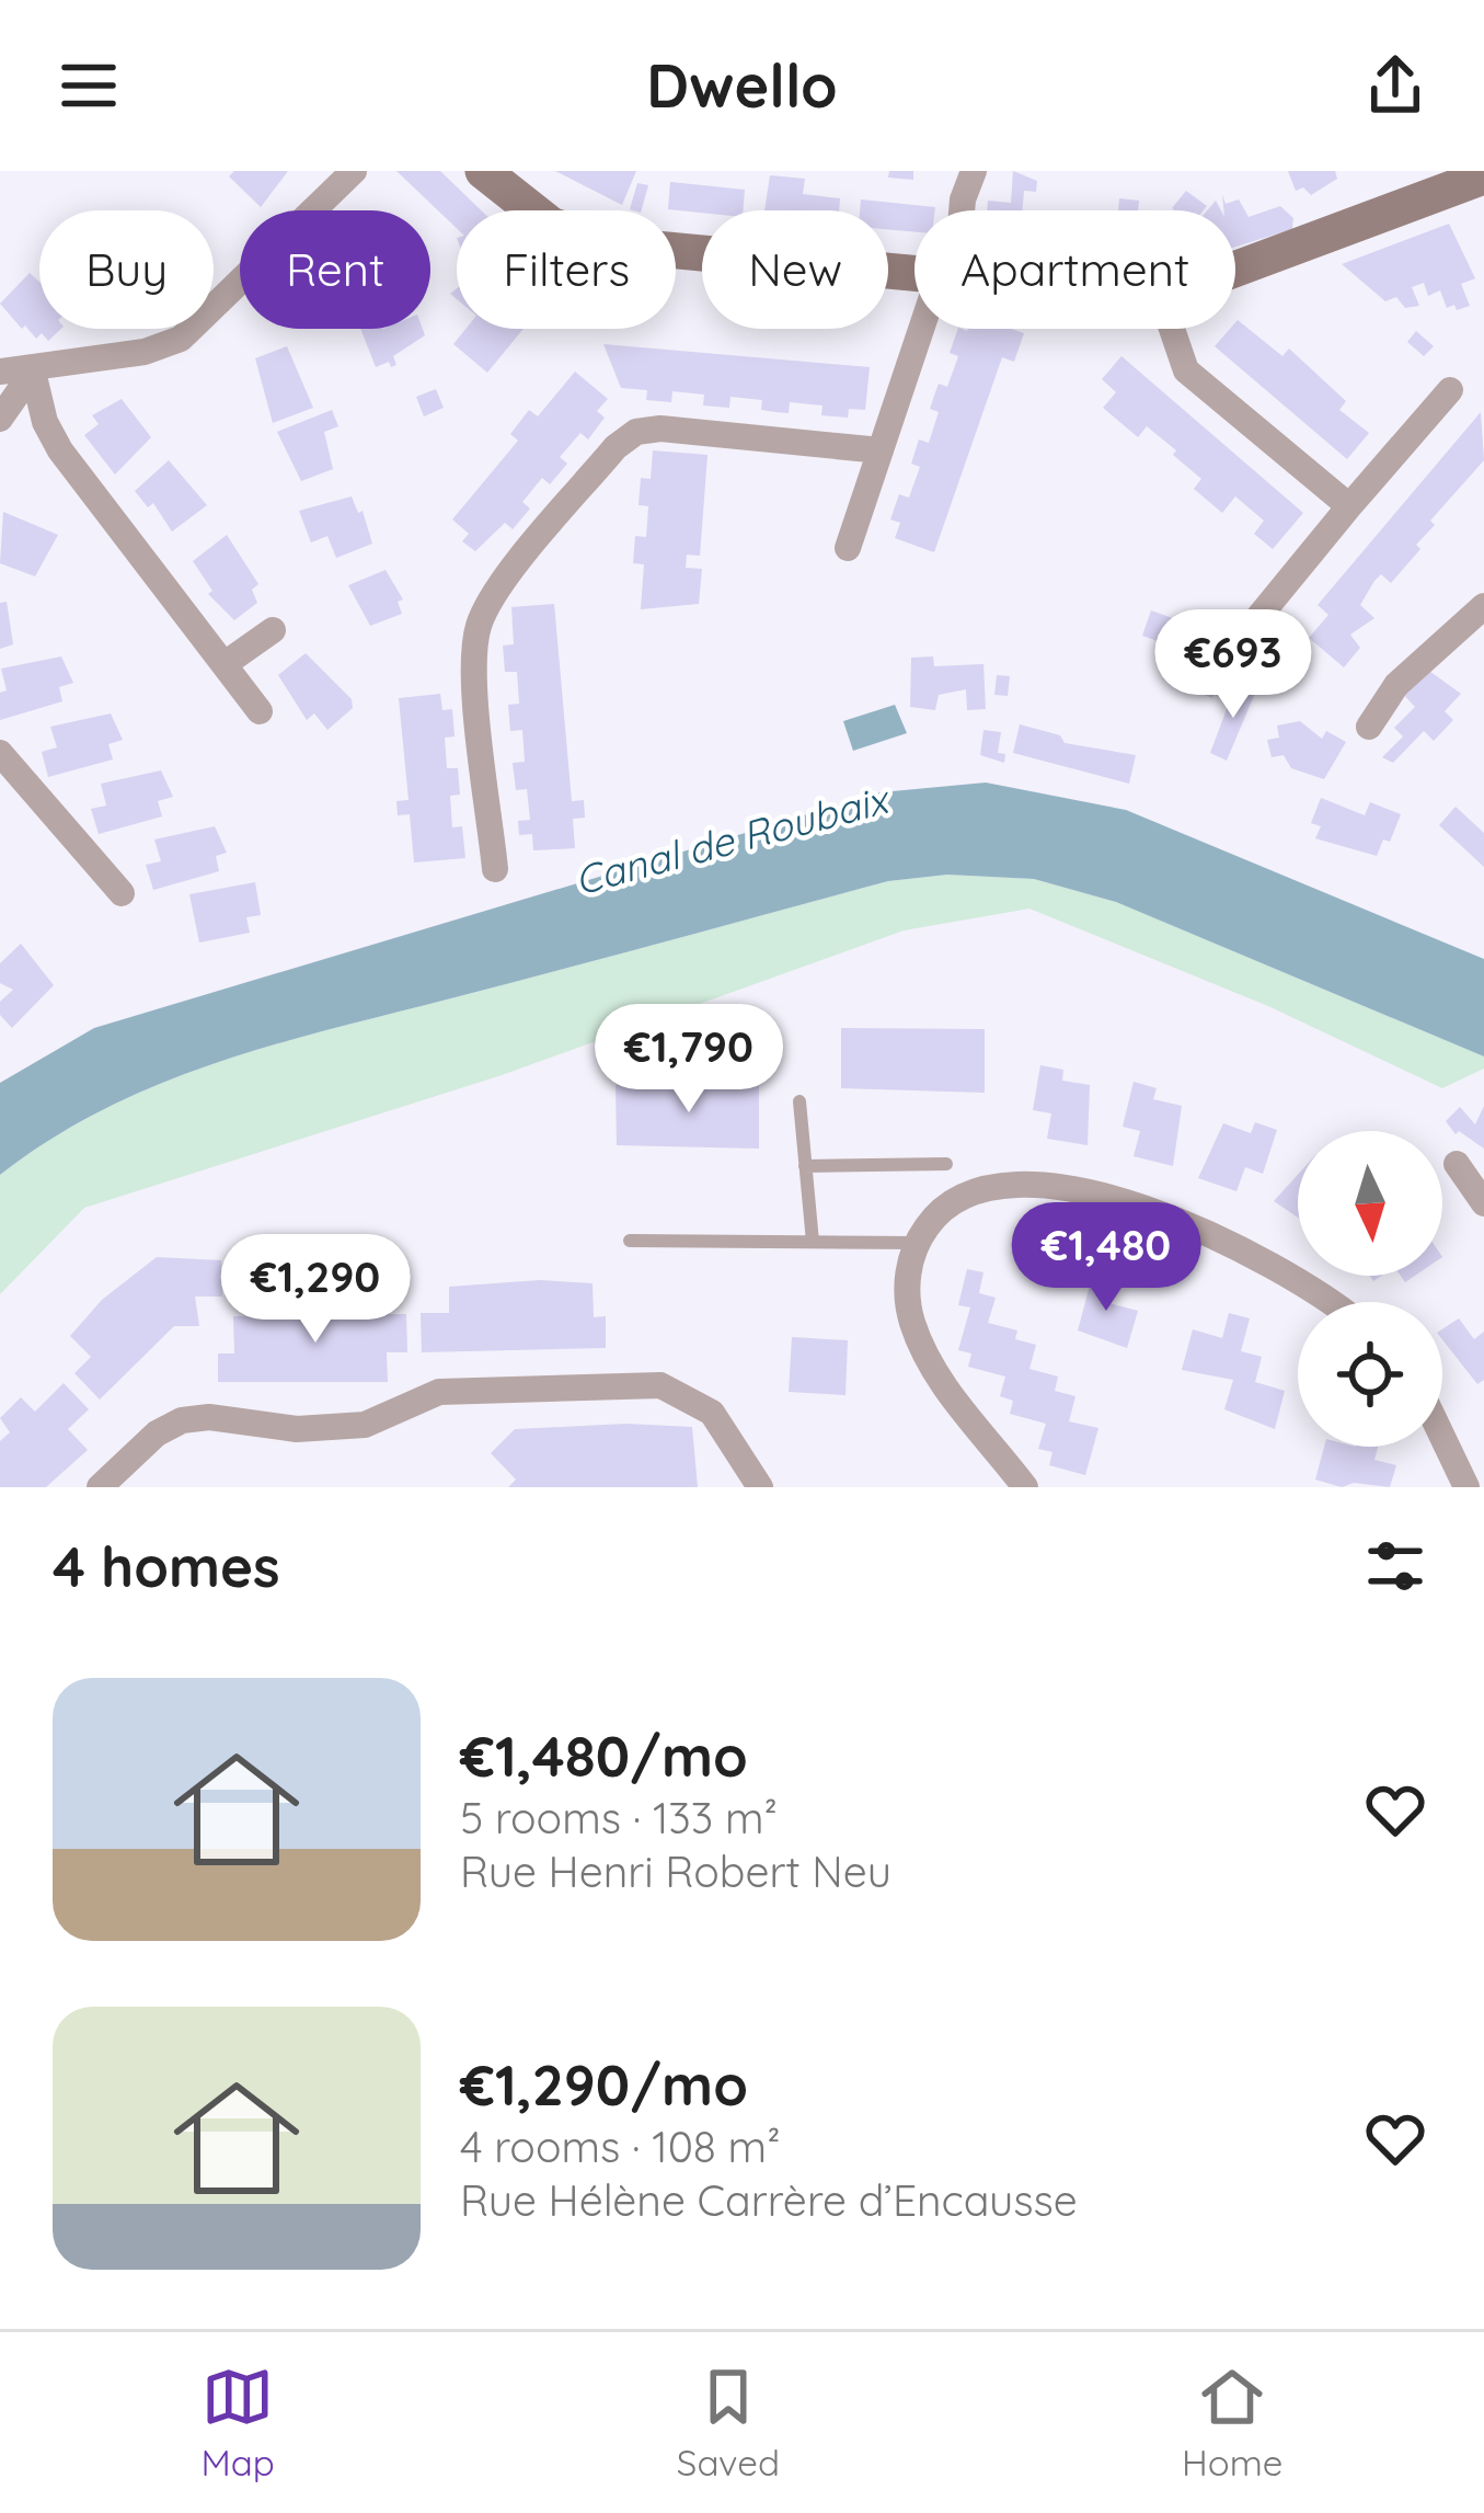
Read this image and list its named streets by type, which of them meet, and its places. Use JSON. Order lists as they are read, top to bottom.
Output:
{
  "water": ["Canal de Roubaix"],
  "north": "bottom",
  "page": {
    "header": "Dwello",
    "chip": [
      "Buy",
      "Rent",
      "Filters",
      "New",
      "Apartment"
    ],
    "price": [
      "€693",
      "€1,790",
      "€1,480",
      "€1,290"
    ],
    "heading": "4 homes",
    "list": [
      {
        "name": "€1,480/mo",
        "note": "5 rooms · 133 m² · Rue Henri Robert Neu"
      },
      {
        "name": "€1,290/mo",
        "note": "4 rooms · 108 m² · Rue Hélène Carrère d’Encausse"
      }
    ],
    "tabs": ["Map", "Saved", "Home"]
  }
}
